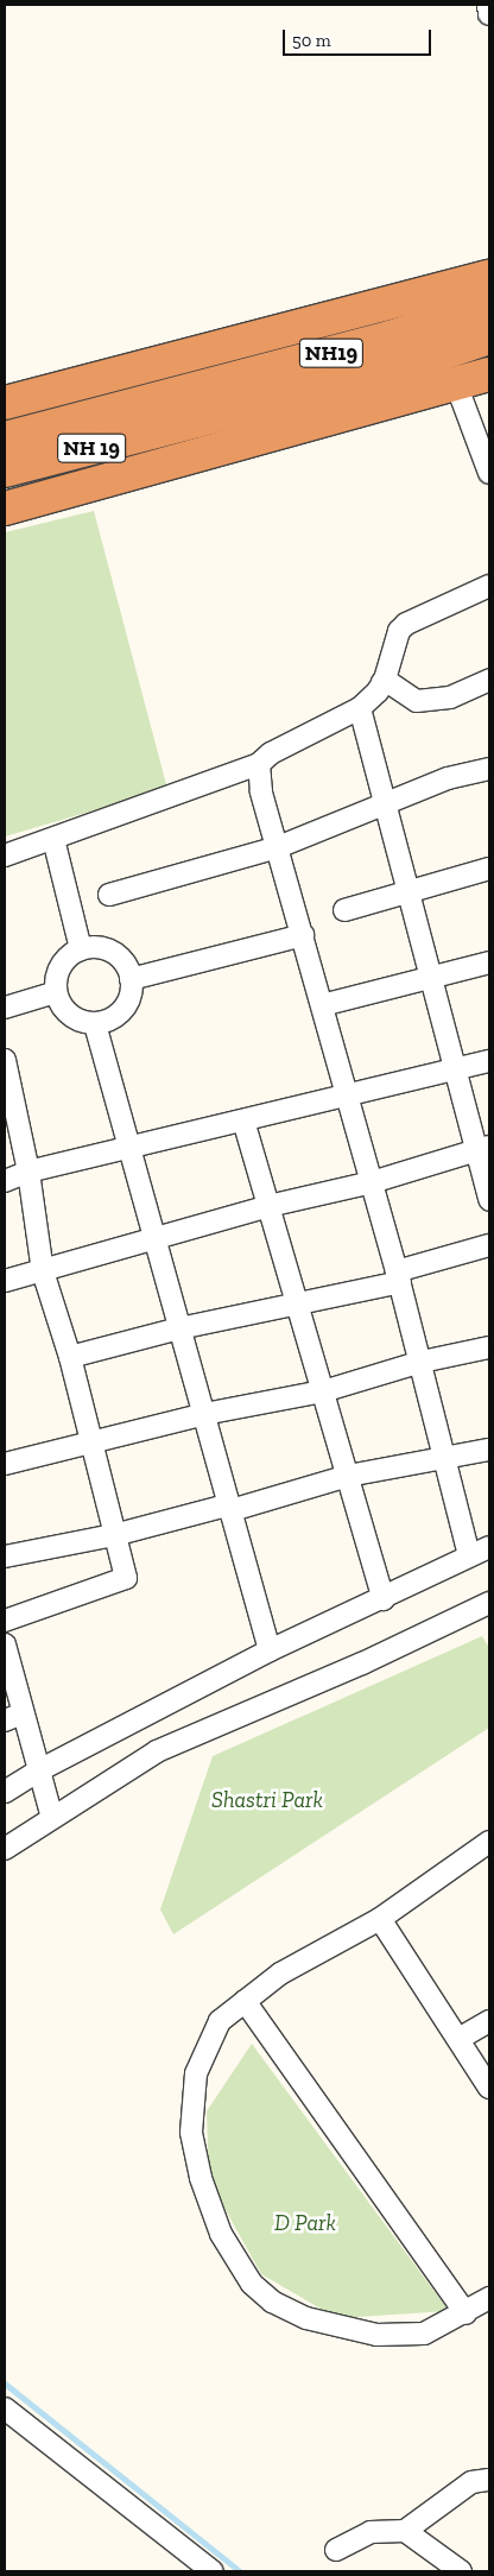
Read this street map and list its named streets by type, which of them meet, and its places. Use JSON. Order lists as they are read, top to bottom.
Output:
{
  "streets": {
    "highway": ["NH19", "NH 19"]
  },
  "crossings": [
    ["NH19", "NH 19"]
  ],
  "parks": ["Shastri Park", "D Park"],
  "scale_bar": "50 m"
}
